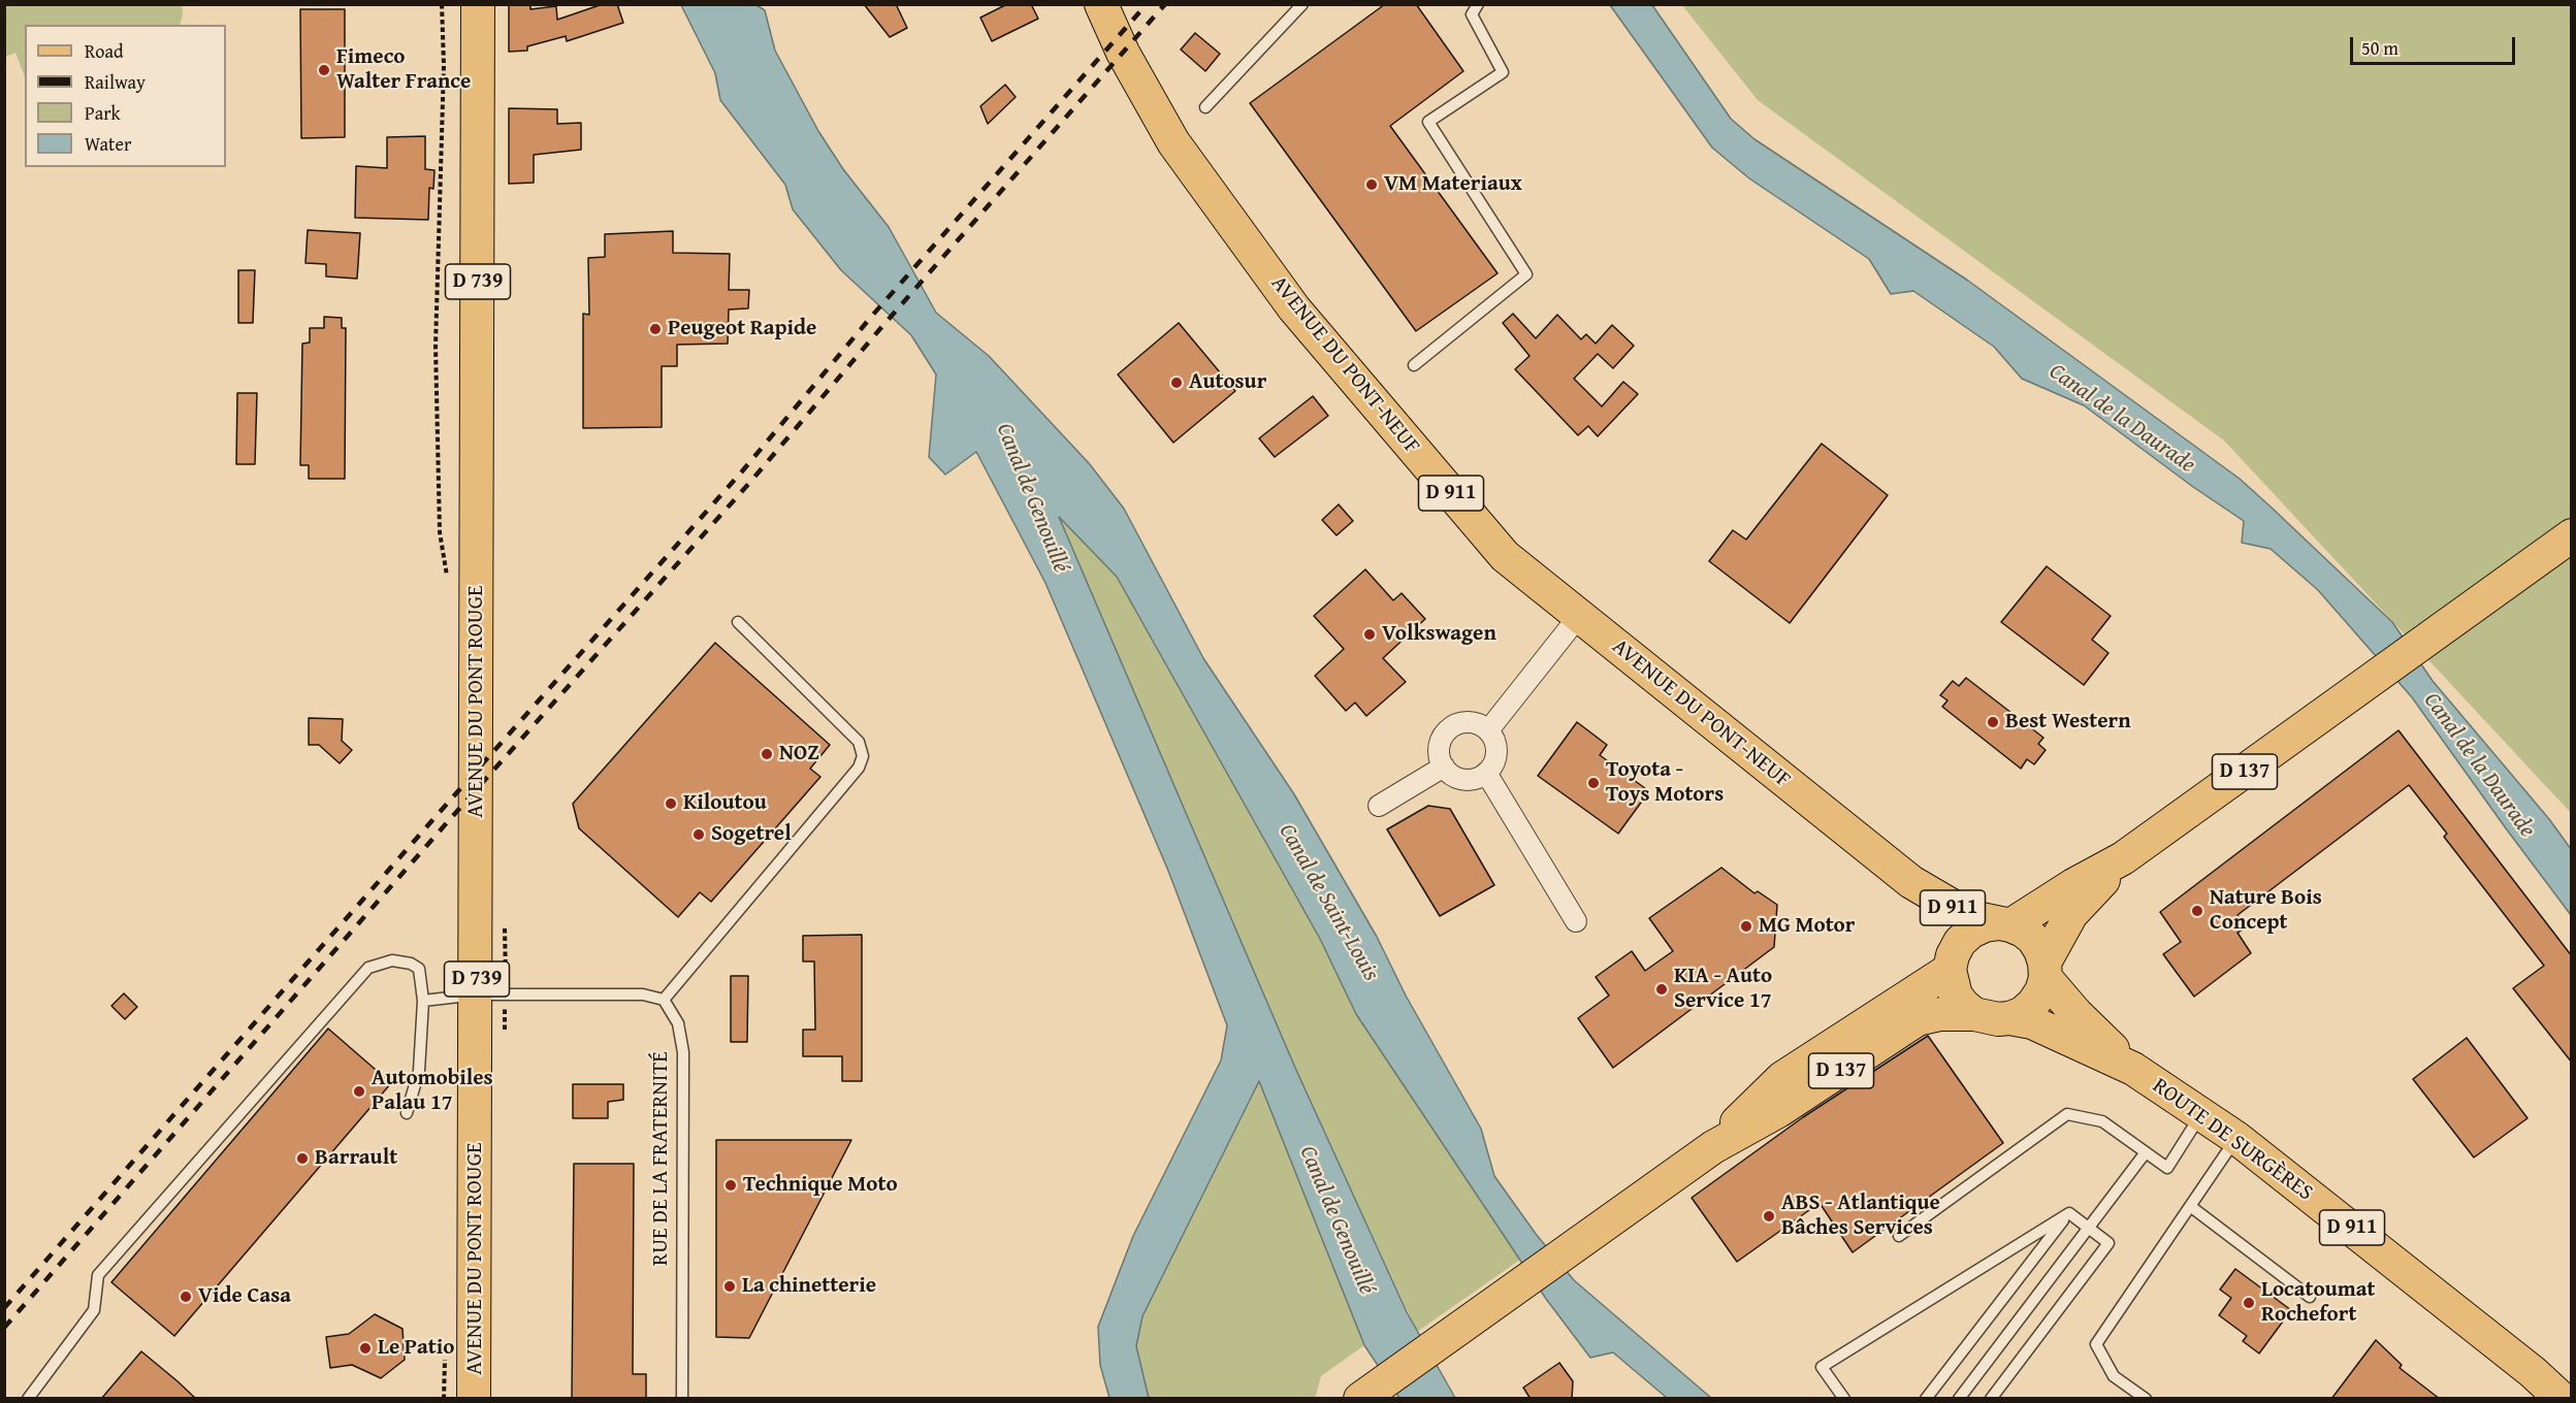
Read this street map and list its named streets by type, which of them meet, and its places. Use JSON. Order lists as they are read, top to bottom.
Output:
{
  "streets": {
    "main road": [
      "D 739",
      "AVENUE DU PONT-NEUF",
      "D 911",
      "AVENUE DU PONT ROUGE",
      "D 137",
      "ROUTE DE SURGÈRES"
    ],
    "lane": ["RUE DE LA FRATERNITÉ"]
  },
  "crossings": [
    ["AVENUE DU PONT-NEUF", "D 911"],
    ["D 911", "D 137"],
    ["D 911", "ROUTE DE SURGÈRES"]
  ],
  "water": ["Canal de la Daurade", "Canal de Genouillé", "Canal de Saint-Louis"],
  "places": [
    "Fimeco Walter France",
    "VM Materiaux",
    "Peugeot Rapide",
    "Autosur",
    "Volkswagen",
    "Best Western",
    "NOZ",
    "Toyota - Toys Motors",
    "Kiloutou",
    "Sogetrel",
    "Nature Bois Concept",
    "MG Motor",
    "KIA - Auto Service 17",
    "Automobiles Palau 17",
    "Barrault",
    "Technique Moto",
    "ABS - Atlantique Bâches Services",
    "La chinetterie",
    "Vide Casa",
    "Locatoumat Rochefort",
    "Le Patio"
  ],
  "legend": [
    "Road",
    "Railway",
    "Park",
    "Water"
  ],
  "scale_bar": "50 m"
}
